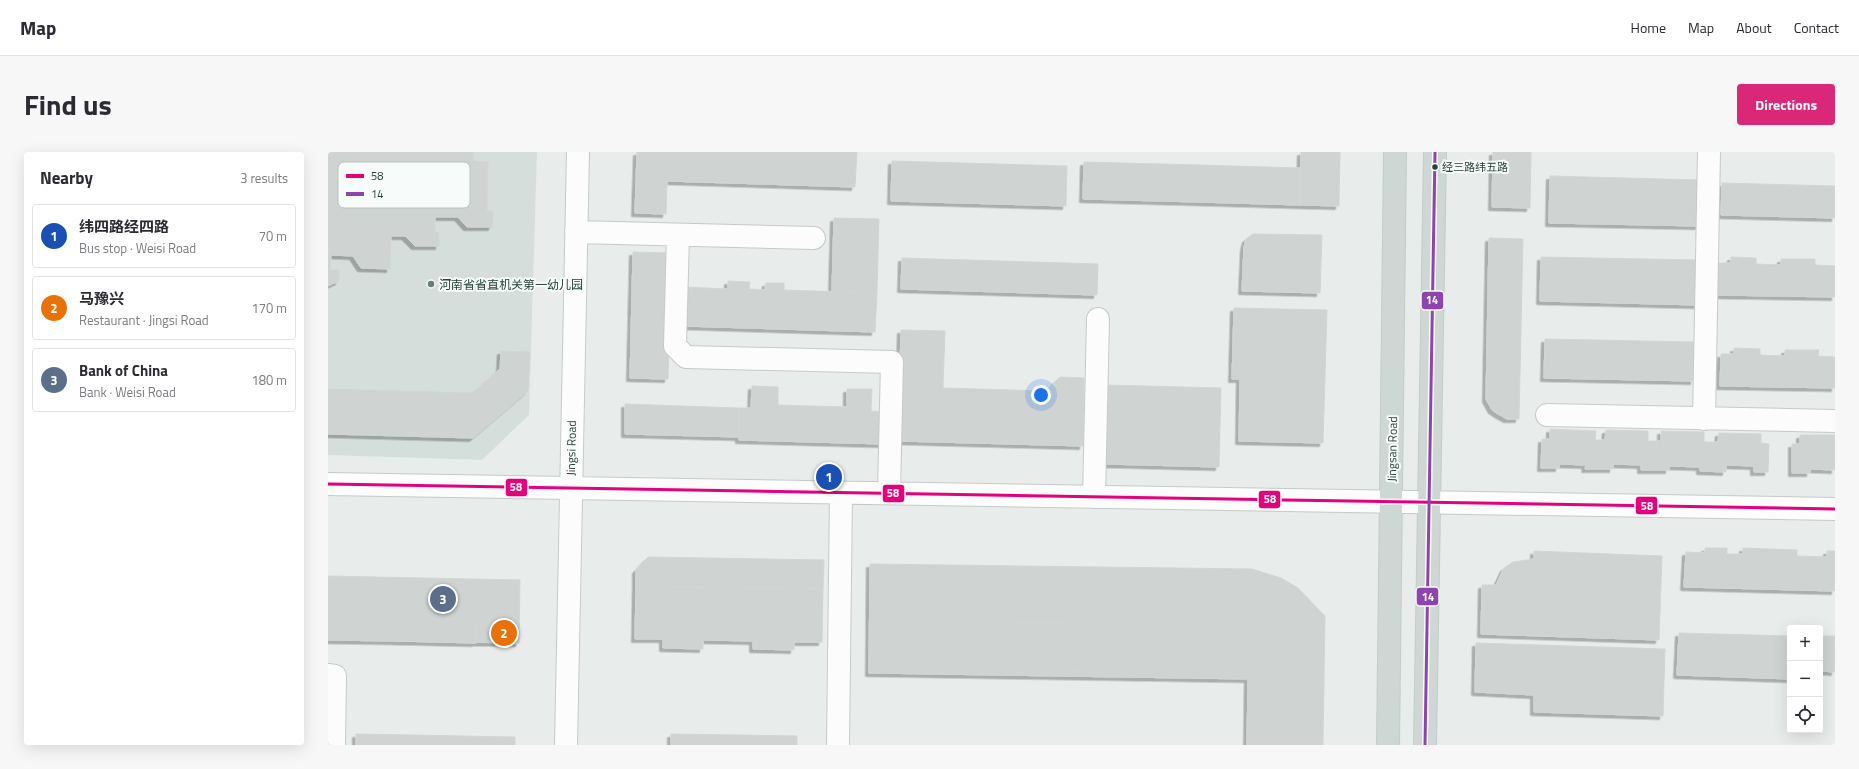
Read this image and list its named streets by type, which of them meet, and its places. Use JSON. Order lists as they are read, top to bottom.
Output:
{
  "streets": {
    "main road": ["Jingsan Road"],
    "street": ["Jingsi Road"]
  },
  "places": ["经三路纬五路", "河南省省直机关第一幼儿园"],
  "lines": ["transit line 14", "transit line 58"],
  "legend": ["58", "14"],
  "page": {
    "header": "Map",
    "nav": [
      "Home",
      "Map",
      "About",
      "Contact"
    ],
    "title": "Find us",
    "buttons": "Directions",
    "heading": ["Nearby", "3 results"],
    "list": [
      {
        "mark": "1",
        "name": "纬四路经四路",
        "note": "Bus stop · Weisi Road",
        "value": "70 m"
      },
      {
        "mark": "2",
        "name": "马豫兴",
        "note": "Restaurant · Jingsi Road",
        "value": "170 m"
      },
      {
        "mark": "3",
        "name": "Bank of China",
        "note": "Bank · Weisi Road",
        "value": "180 m"
      }
    ],
    "pins": ["1", "3", "2"],
    "map_buttons": ["+", "−"]
  }
}
